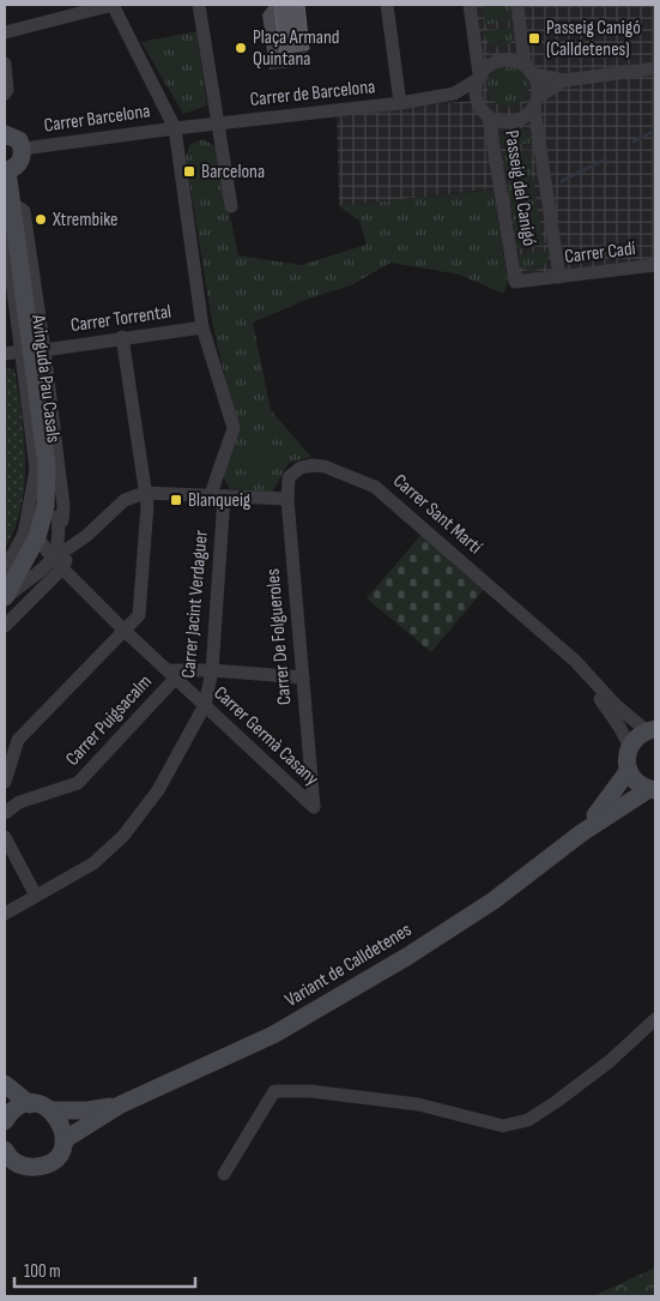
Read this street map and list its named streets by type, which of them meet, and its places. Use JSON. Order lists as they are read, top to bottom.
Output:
{
  "streets": {
    "street": [
      "Carrer de Barcelona",
      "Carrer Barcelona",
      "Passeig del Canigó",
      "Carrer Cadí",
      "Carrer Torrental",
      "Avinguda Pau Casals",
      "Carrer Sant Martí",
      "Carrer Jacint Verdaguer",
      "Carrer De Folgueroles",
      "Carrer Puigsacalm",
      "Carrer Germà Casany",
      "Variant de Calldetenes"
    ]
  },
  "crossings": [
    ["Carrer de Barcelona", "Carrer Barcelona"],
    ["Carrer de Barcelona", "Passeig del Canigó"],
    ["Carrer de Barcelona", "Carrer Jacint Verdaguer"],
    ["Carrer Barcelona", "Avinguda Pau Casals"],
    ["Carrer Barcelona", "Carrer Jacint Verdaguer"],
    ["Passeig del Canigó", "Carrer Cadí"],
    ["Carrer Torrental", "Avinguda Pau Casals"],
    ["Carrer Torrental", "Carrer Jacint Verdaguer"],
    ["Avinguda Pau Casals", "Carrer Germà Casany"],
    ["Carrer Sant Martí", "Carrer De Folgueroles"],
    ["Carrer Jacint Verdaguer", "Carrer Germà Casany"],
    ["Carrer De Folgueroles", "Carrer Germà Casany"],
    ["Carrer Puigsacalm", "Carrer Germà Casany"]
  ],
  "places": {
    "transit": ["Passeig Canigó (Calldetenes)", "Barcelona", "Blanqueig"],
    "other": ["Plaça Armand Quintana", "Xtrembike"]
  },
  "scale_bar": "100 m"
}
